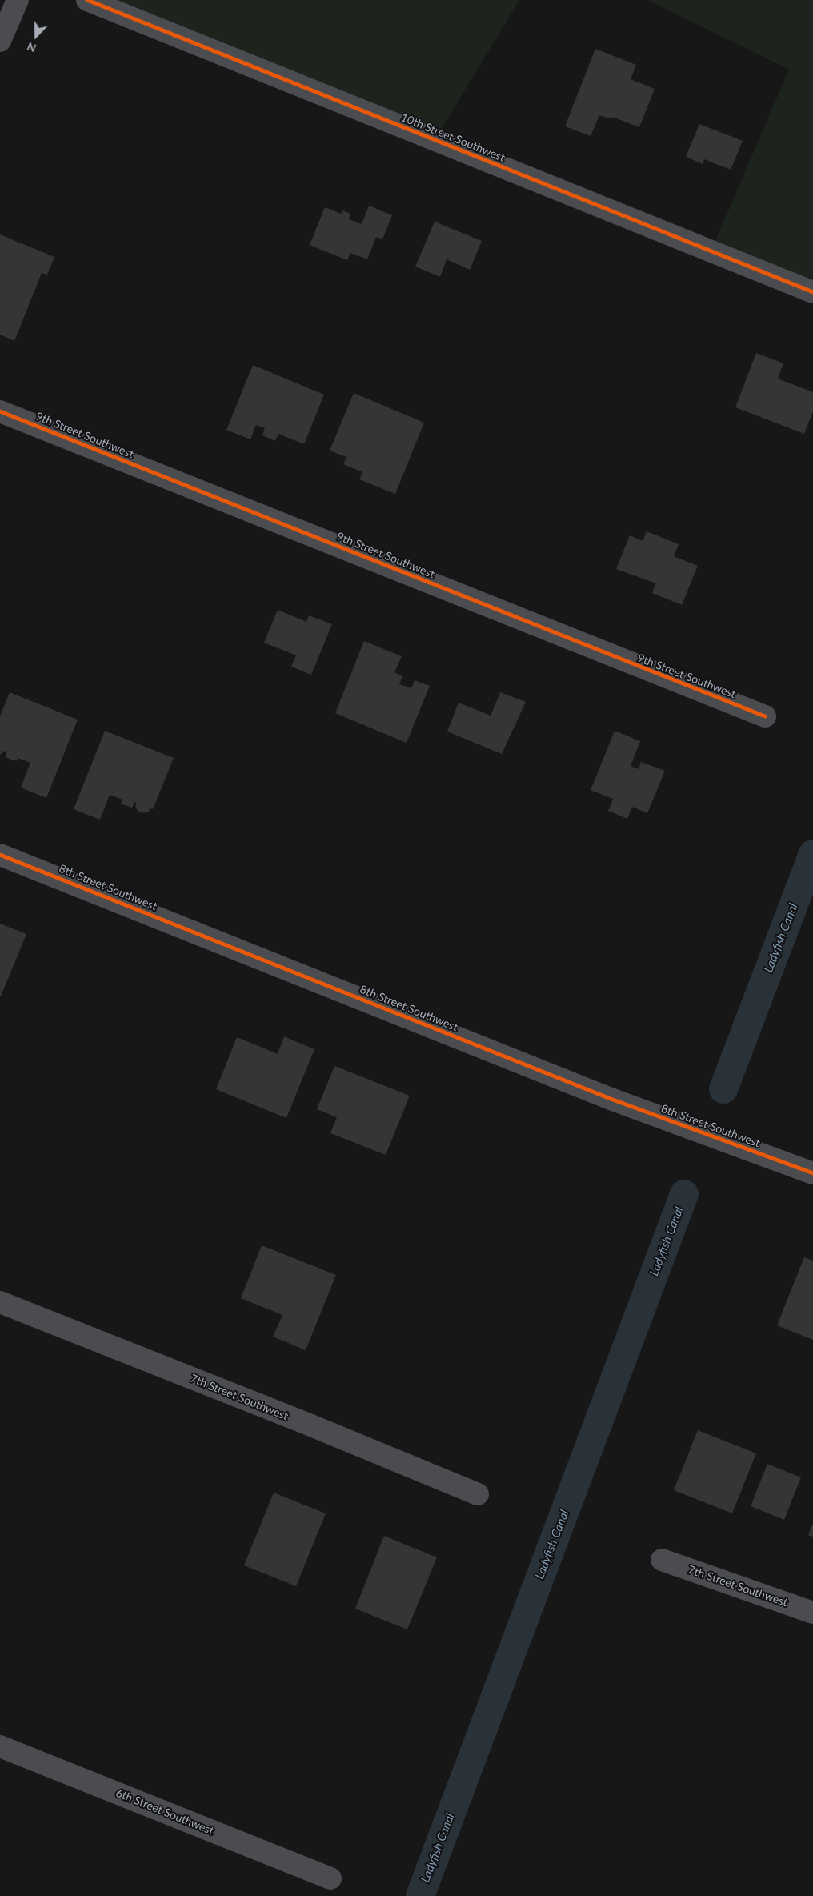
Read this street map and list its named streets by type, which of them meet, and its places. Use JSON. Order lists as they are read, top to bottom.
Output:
{
  "streets": {
    "street": [
      "10th Street Southwest",
      "9th Street Southwest",
      "8th Street Southwest",
      "7th Street Southwest",
      "6th Street Southwest"
    ]
  },
  "water": ["Ladyfish Canal"],
  "north": "bottom"
}
